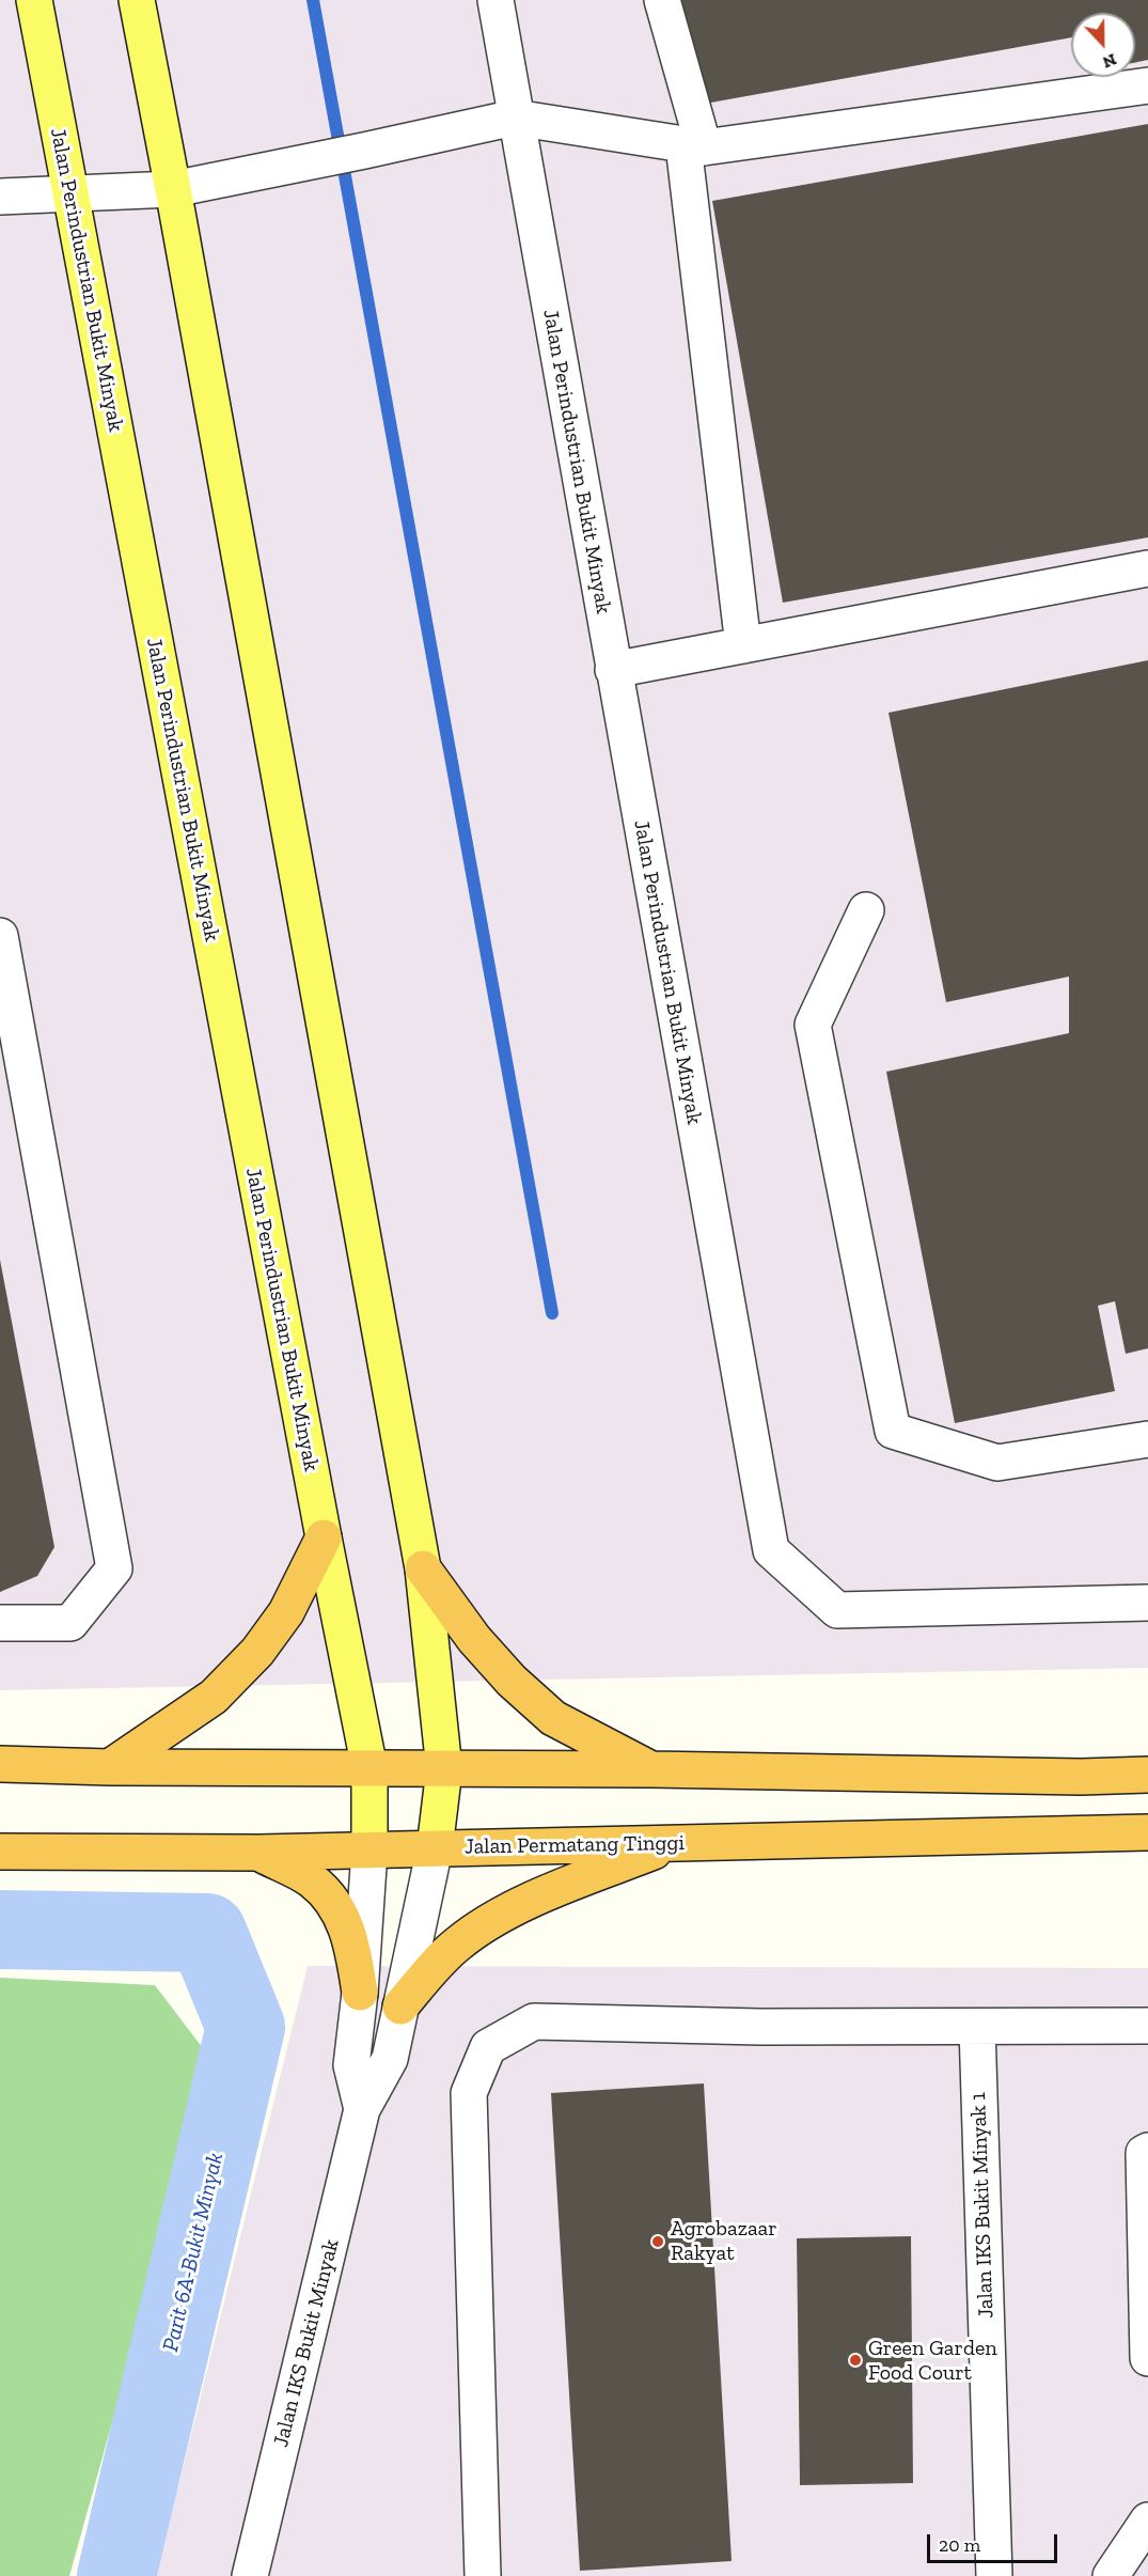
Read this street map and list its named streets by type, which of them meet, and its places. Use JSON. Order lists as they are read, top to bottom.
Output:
{
  "streets": {
    "highway": ["Jalan Permatang Tinggi"],
    "main road": ["Jalan Perindustrian Bukit Minyak"],
    "street": ["Jalan IKS Bukit Minyak 1", "Jalan IKS Bukit Minyak"]
  },
  "crossings": [
    ["Jalan Perindustrian Bukit Minyak", "Jalan Permatang Tinggi"],
    ["Jalan Perindustrian Bukit Minyak", "Jalan IKS Bukit Minyak"],
    ["Jalan Permatang Tinggi", "Jalan IKS Bukit Minyak"]
  ],
  "water": ["Parit 6A-Bukit Minyak"],
  "places": ["Agrobazaar Rakyat", "Green Garden Food Court"],
  "scale_bar": "20 m",
  "north": "bottom"
}
